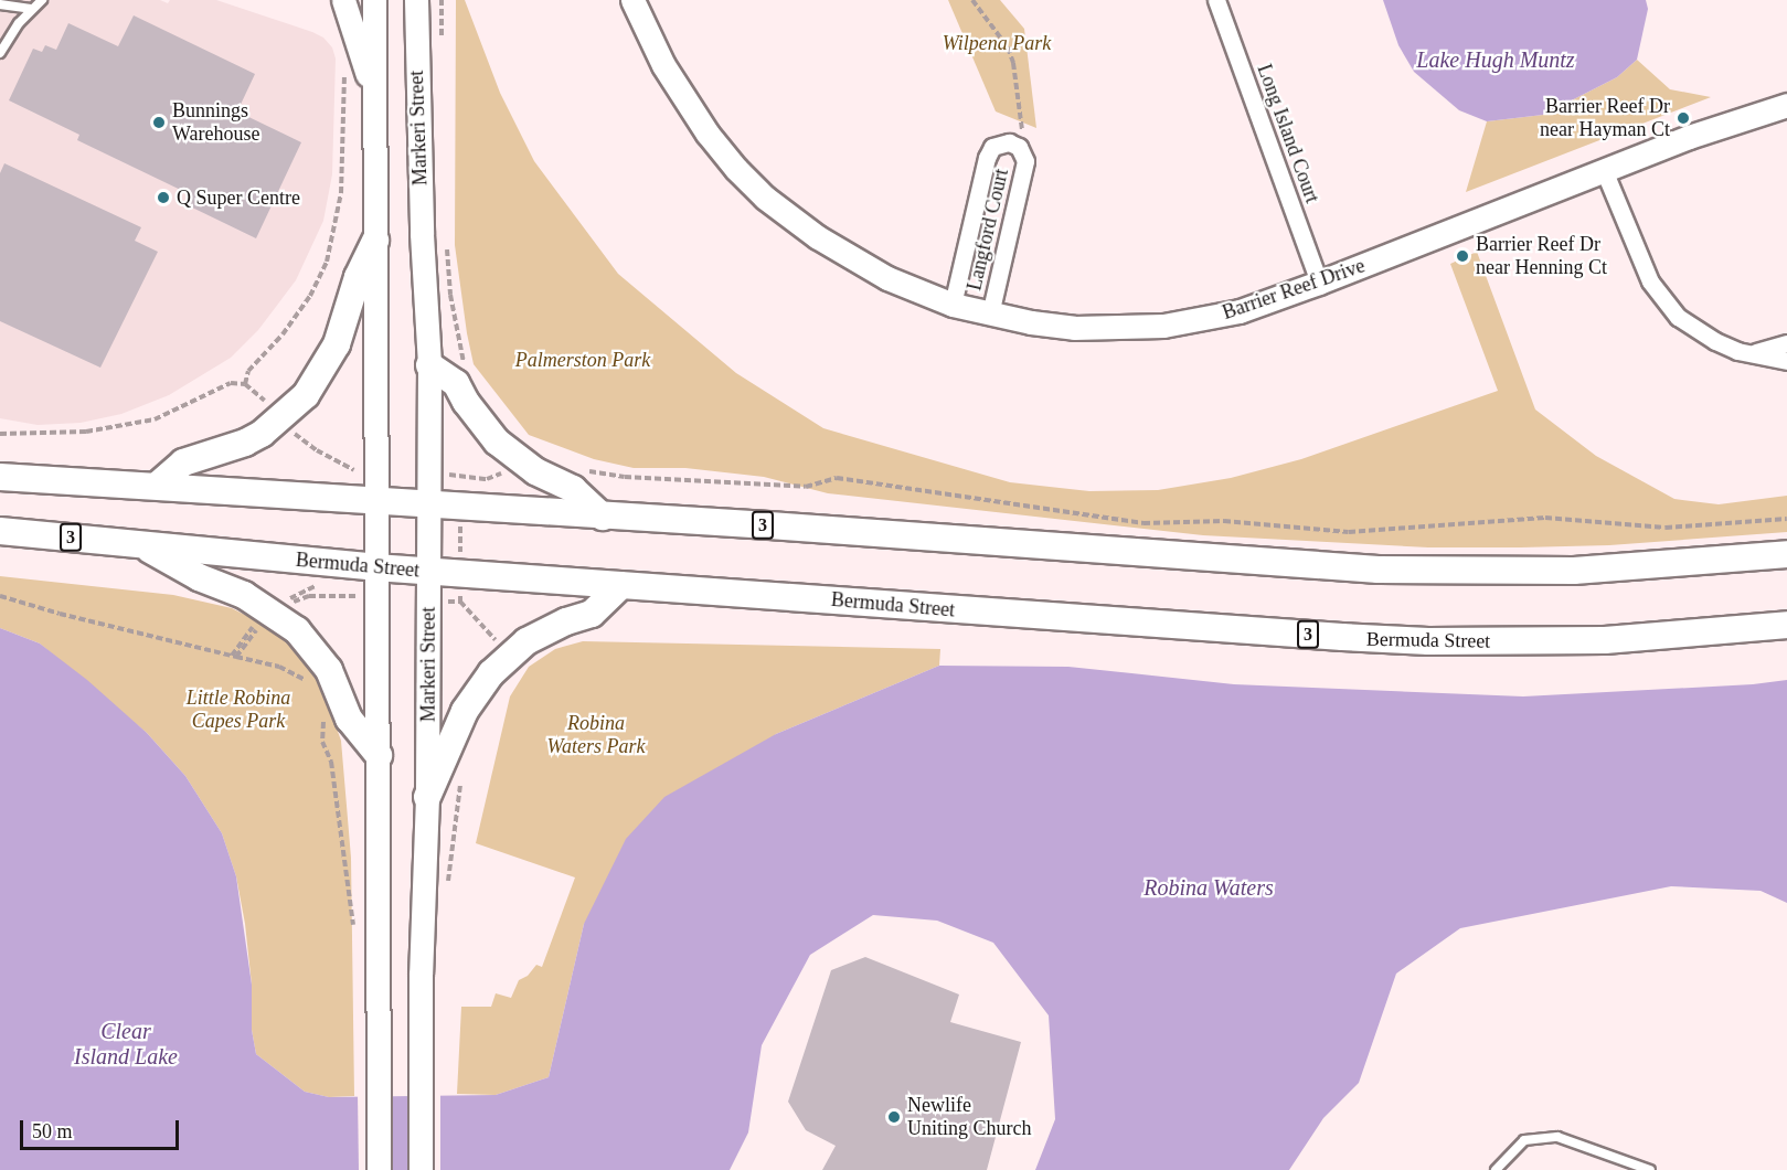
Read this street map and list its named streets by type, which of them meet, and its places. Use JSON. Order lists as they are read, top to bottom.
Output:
{
  "streets": {
    "main road": [
      "Markeri Street",
      "Barrier Reef Drive",
      "3",
      "Bermuda Street"
    ],
    "street": ["Long Island Court", "Langford Court"]
  },
  "crossings": [
    ["Markeri Street", "3"],
    ["Markeri Street", "Bermuda Street"],
    ["Long Island Court", "Barrier Reef Drive"],
    ["Langford Court", "Barrier Reef Drive"]
  ],
  "water": ["Lake Hugh Muntz", "Robina Waters", "Clear Island Lake"],
  "parks": [
    "Wilpena Park",
    "Palmerston Park",
    "Little Robina Capes Park",
    "Robina Waters Park"
  ],
  "places": [
    "Barrier Reef Dr near Hayman Ct",
    "Bunnings Warehouse",
    "Q Super Centre",
    "Barrier Reef Dr near Henning Ct",
    "Newlife Uniting Church"
  ],
  "scale_bar": "50 m"
}
